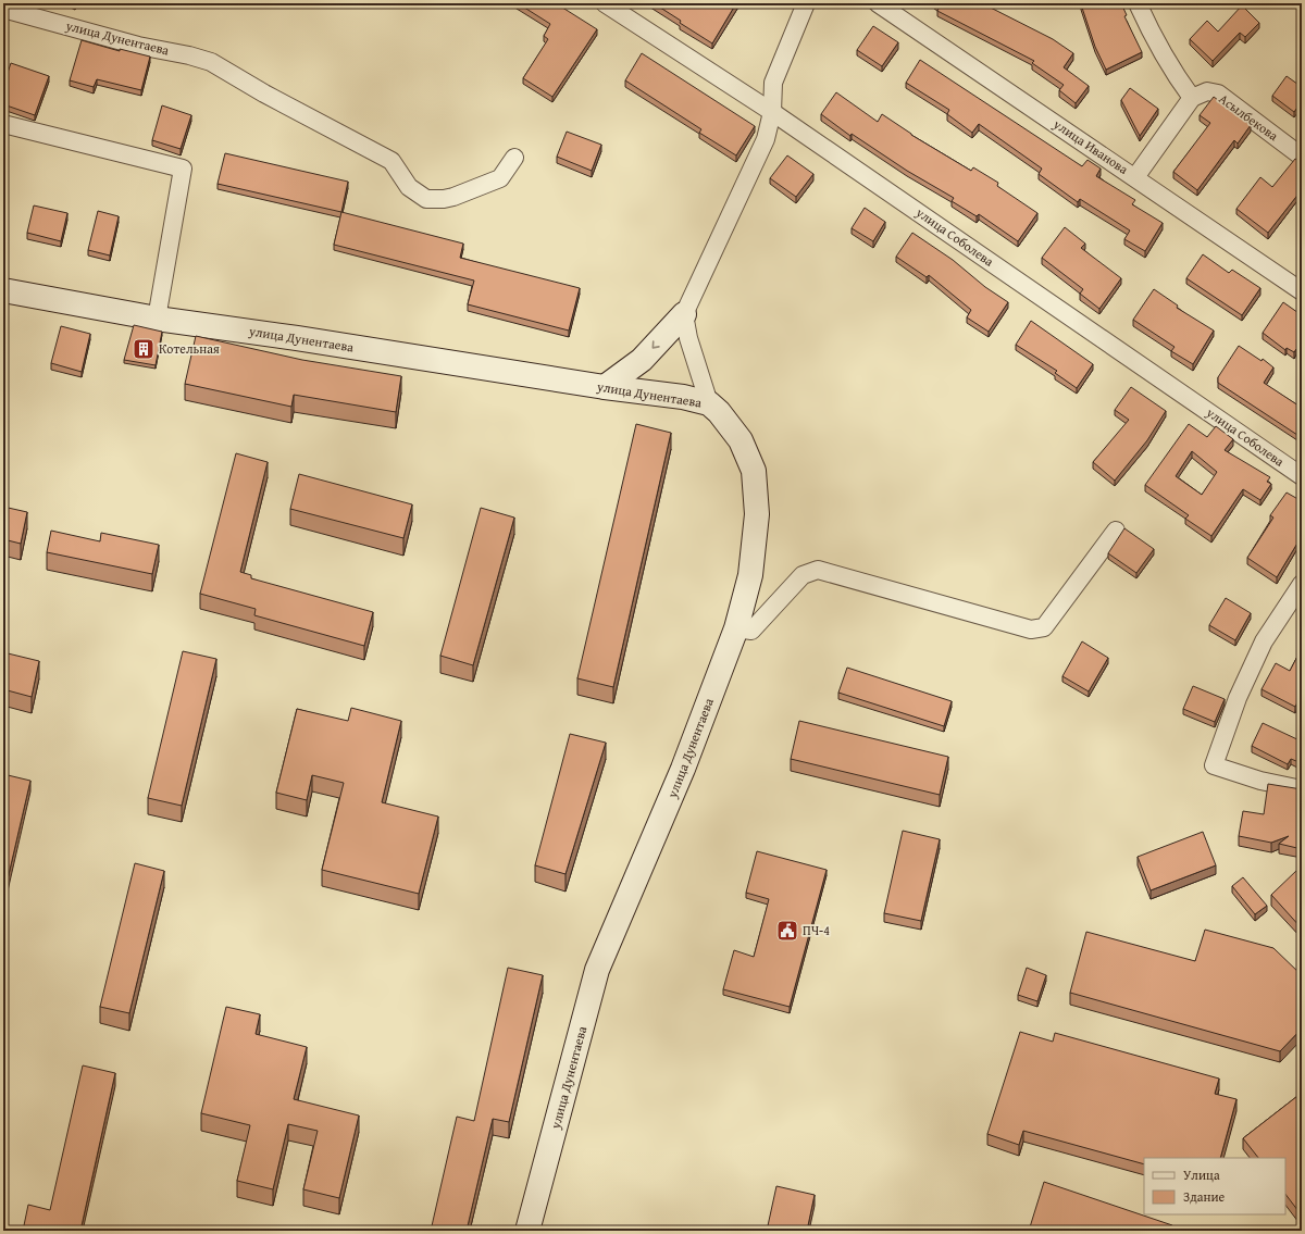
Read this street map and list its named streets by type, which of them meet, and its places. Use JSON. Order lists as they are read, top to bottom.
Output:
{
  "streets": {
    "street": [
      "улица Дунентаева",
      "Асылбекова",
      "улица Иванова",
      "улица Соболева"
    ]
  },
  "places": {
    "building": ["Котельная"],
    "public building": ["ПЧ-4"]
  },
  "legend": ["Улица", "Здание"]
}
